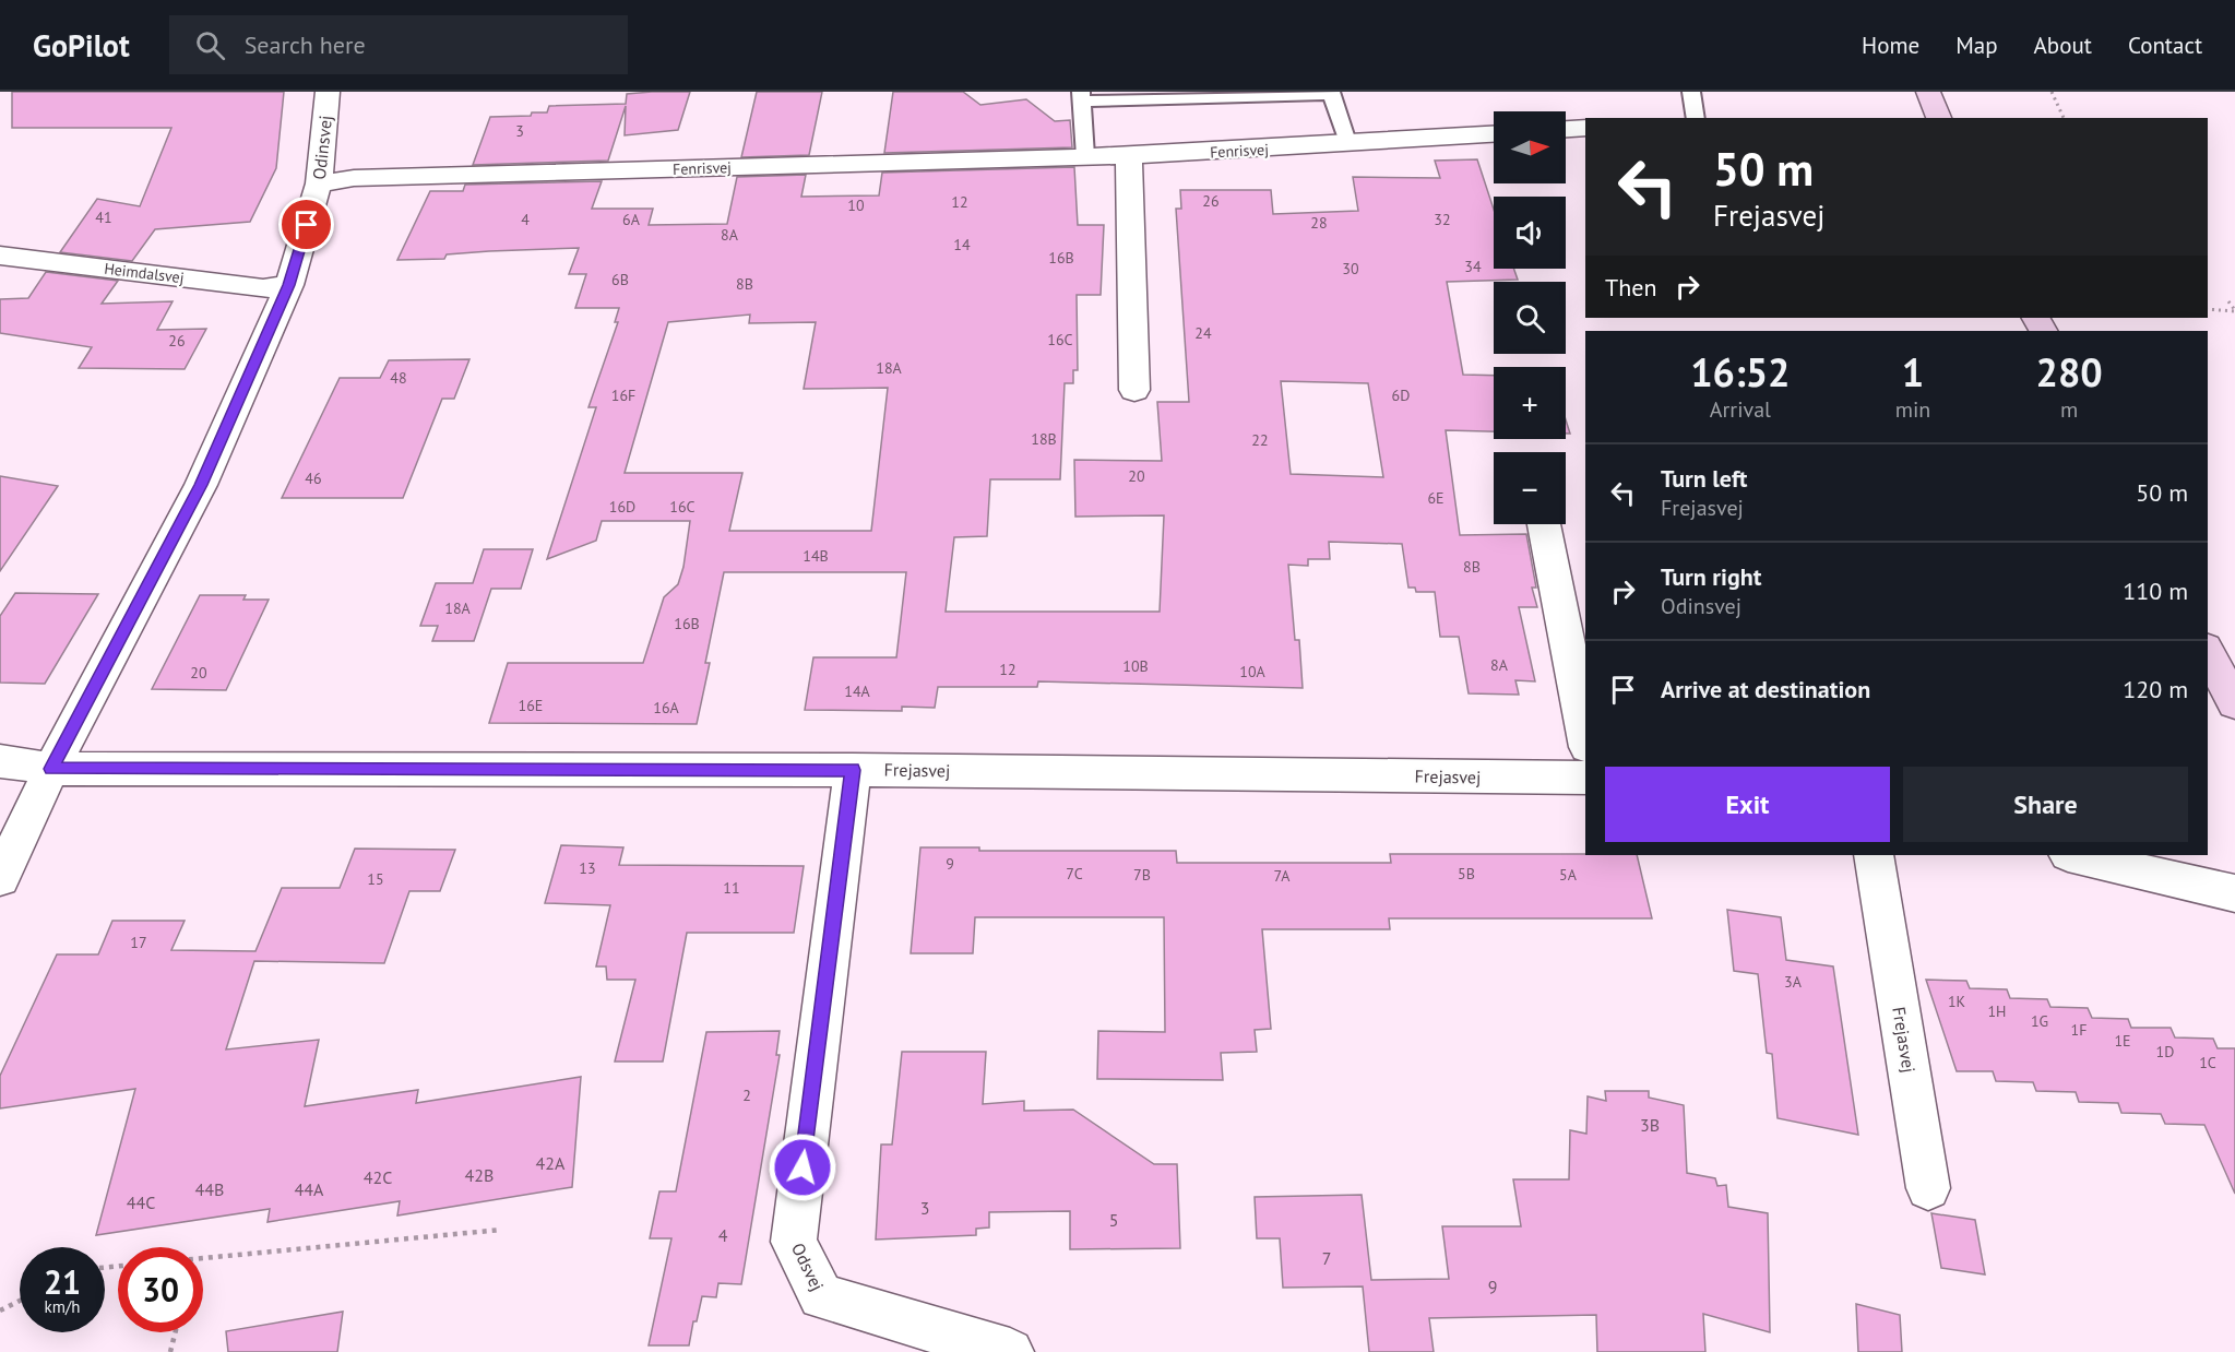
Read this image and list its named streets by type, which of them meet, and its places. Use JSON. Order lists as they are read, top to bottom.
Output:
{
  "streets": {
    "street": [
      "Odinsvej",
      "Fenrisvej",
      "Heimdalsvej",
      "Frejasvej",
      "Odsvej"
    ]
  },
  "crossings": [
    ["Odinsvej", "Fenrisvej"],
    ["Odinsvej", "Heimdalsvej"],
    ["Odinsvej", "Frejasvej"],
    ["Frejasvej", "Odsvej"]
  ],
  "house_numbers": [
    "3",
    "26",
    "12",
    "10",
    "41",
    "4",
    "6A",
    "32",
    "28",
    "8A",
    "14",
    "16B",
    "34",
    "30",
    "6B",
    "8B",
    "24",
    "16C",
    "26",
    "18A",
    "48",
    "16F",
    "6D",
    "18B",
    "22",
    "20",
    "46",
    "6E",
    "16D",
    "16C",
    "14B",
    "8B",
    "18A",
    "16B",
    "8A",
    "10B",
    "12",
    "10A",
    "20",
    "14A",
    "16E",
    "16A",
    "9",
    "13",
    "7C",
    "5B",
    "7B",
    "5A",
    "7A",
    "15",
    "11",
    "17",
    "3A",
    "1K",
    "1H",
    "1G",
    "1F",
    "1E",
    "1D",
    "1C",
    "2",
    "3B",
    "42A",
    "42B",
    "42C",
    "44B",
    "44A",
    "44C",
    "3",
    "5",
    "4",
    "7",
    "9"
  ],
  "north": "right",
  "page": {
    "header": "GoPilot",
    "search": "Search here",
    "nav": [
      "Home",
      "Map",
      "About",
      "Contact"
    ],
    "map_buttons": ["+", "−"],
    "turn": ["50 m", "Frejasvej"],
    "then": "Then",
    "eta": [
      "16:52",
      "Arrival",
      "1",
      "min",
      "280",
      "m"
    ],
    "list": [
      {
        "name": "Turn left",
        "note": "Frejasvej",
        "value": "50 m"
      },
      {
        "name": "Turn right",
        "note": "Odinsvej",
        "value": "110 m"
      },
      {
        "name": "Arrive at destination",
        "value": "120 m"
      }
    ],
    "buttons": ["Exit", "Share"],
    "speed": "21 km/h",
    "limit": "30"
  }
}
